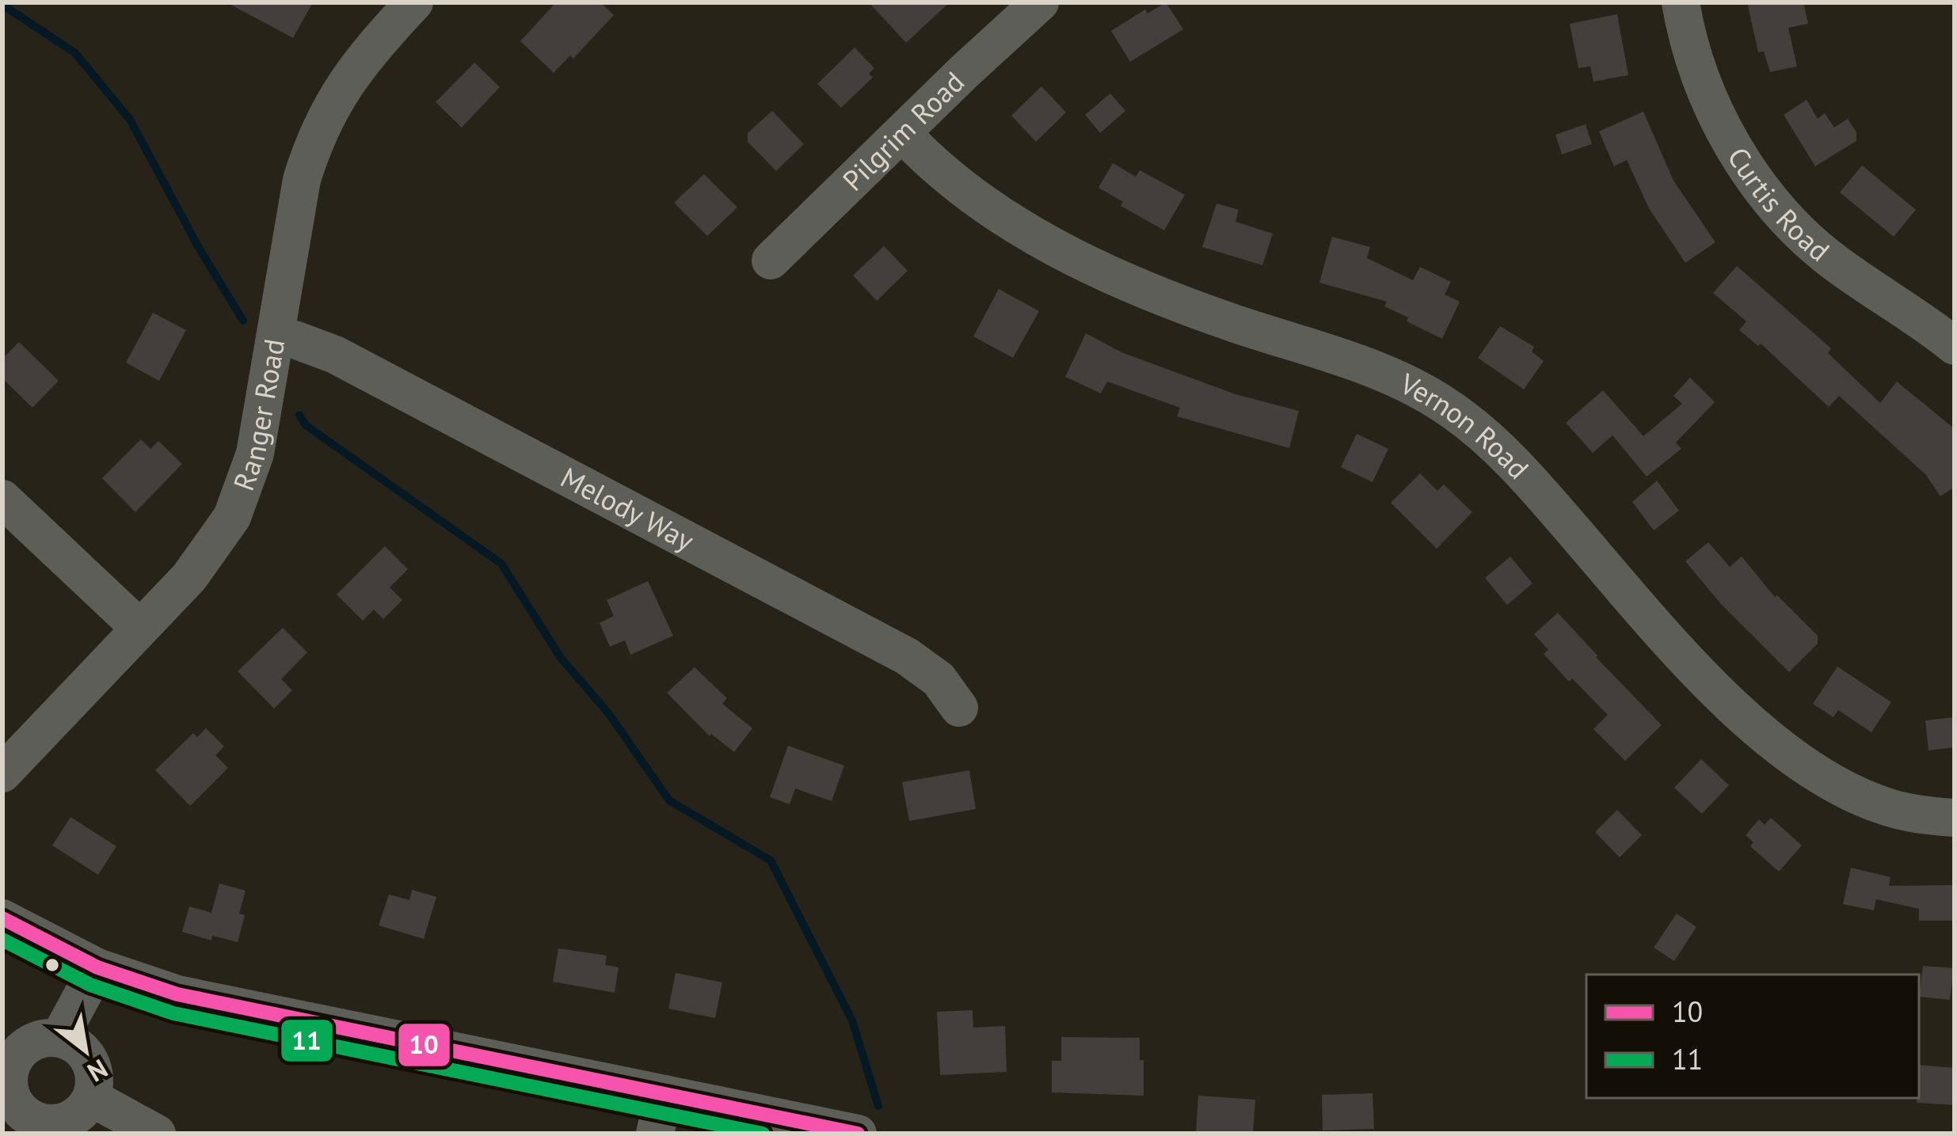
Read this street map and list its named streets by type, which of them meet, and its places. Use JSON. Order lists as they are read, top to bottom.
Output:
{
  "streets": {
    "street": [
      "Pilgrim Road",
      "Curtis Road",
      "Ranger Road",
      "Vernon Road",
      "Melody Way"
    ]
  },
  "crossings": [
    ["Pilgrim Road", "Vernon Road"],
    ["Ranger Road", "Melody Way"]
  ],
  "lines": ["transit line 10", "transit line 11"],
  "legend": ["10", "11"],
  "north": "bottom right"
}
